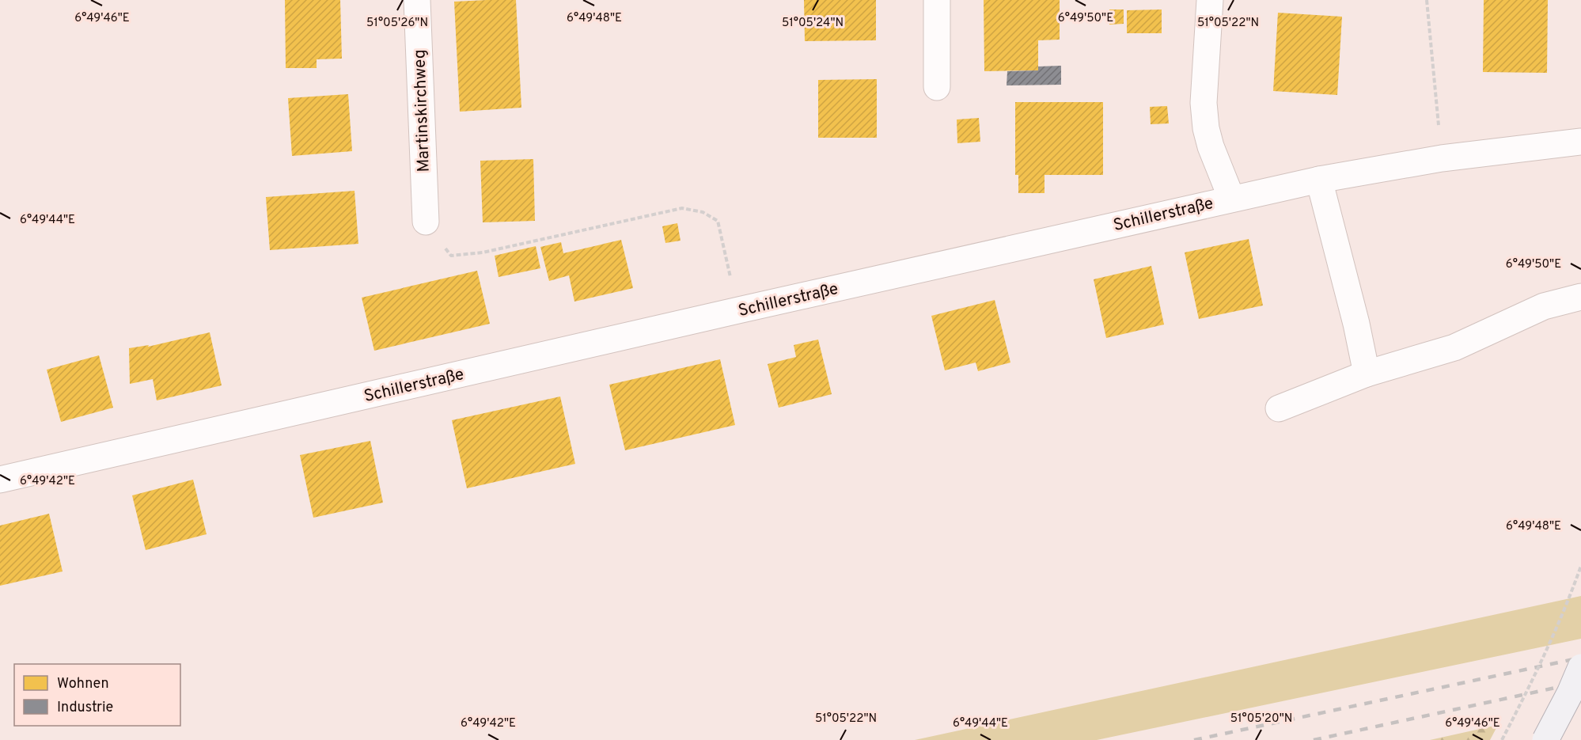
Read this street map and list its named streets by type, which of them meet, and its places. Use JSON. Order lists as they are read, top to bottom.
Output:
{
  "streets": {
    "street": ["Martinskirchweg", "Schillerstraße"]
  },
  "legend": ["Wohnen", "Industrie"],
  "coordinates": [
    "6°49'46\"E",
    "6°49'48\"E",
    "6°49'50\"E",
    "51°05'26\"N",
    "51°05'24\"N",
    "51°05'22\"N",
    "6°49'44\"E",
    "6°49'42\"E",
    "51°05'20\"N"
  ]
}
